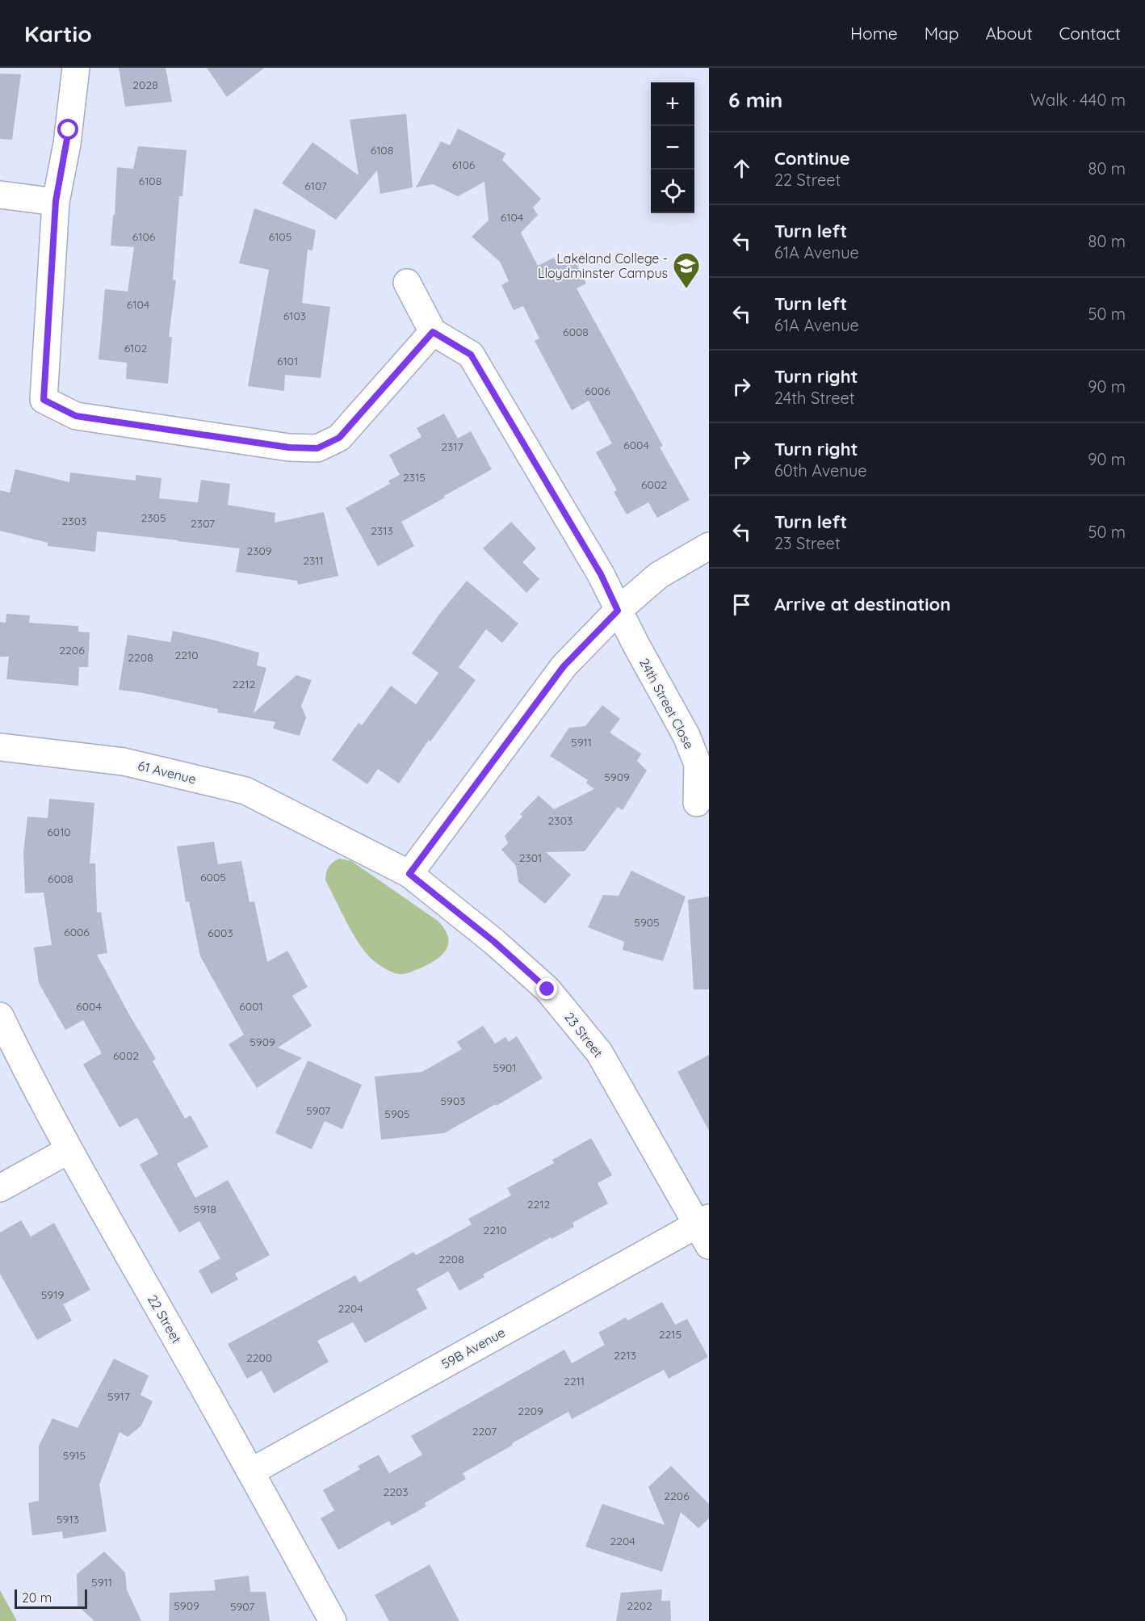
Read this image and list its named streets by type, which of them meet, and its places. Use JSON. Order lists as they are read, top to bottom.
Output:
{
  "streets": {
    "street": [
      "24th Street Close",
      "61 Avenue",
      "23 Street",
      "22 Street",
      "59B Avenue"
    ]
  },
  "crossings": [
    ["61 Avenue", "23 Street"],
    ["23 Street", "59B Avenue"],
    ["22 Street", "59B Avenue"]
  ],
  "places": {
    "school or university": ["Lakeland College - Lloydminster Campus"]
  },
  "house_numbers": [
    "2028",
    "6108",
    "6106",
    "6108",
    "6107",
    "6104",
    "6106",
    "6105",
    "6104",
    "6103",
    "6008",
    "6102",
    "6101",
    "6006",
    "6004",
    "2317",
    "2315",
    "6002",
    "2305",
    "2303",
    "2307",
    "2313",
    "2309",
    "2311",
    "2206",
    "2210",
    "2208",
    "2212",
    "5911",
    "5909",
    "2303",
    "6010",
    "2301",
    "6005",
    "6008",
    "5905",
    "6006",
    "6003",
    "6004",
    "6001",
    "5909",
    "6002",
    "5901",
    "5903",
    "5907",
    "5905",
    "2212",
    "5918",
    "2210",
    "2208",
    "5919",
    "2204",
    "2215",
    "2213",
    "2200",
    "2211",
    "5917",
    "2209",
    "2207",
    "5915",
    "2203",
    "2206",
    "5913",
    "2204",
    "5911",
    "5909",
    "2202",
    "5907"
  ],
  "scale_bar": "20 m",
  "page": {
    "header": "Kartio",
    "nav": [
      "Home",
      "Map",
      "About",
      "Contact"
    ],
    "heading": ["6 min", "Walk · 440 m"],
    "map_buttons": ["+", "−"],
    "list": [
      ["Continue", "22 Street", "80 m"],
      ["Turn left", "61A Avenue", "80 m"],
      ["Turn left", "61A Avenue", "50 m"],
      ["Turn right", "24th Street", "90 m"],
      ["Turn right", "60th Avenue", "90 m"],
      ["Turn left", "23 Street", "50 m"],
      "Arrive at destination"
    ],
    "scale": "20 m"
  }
}
